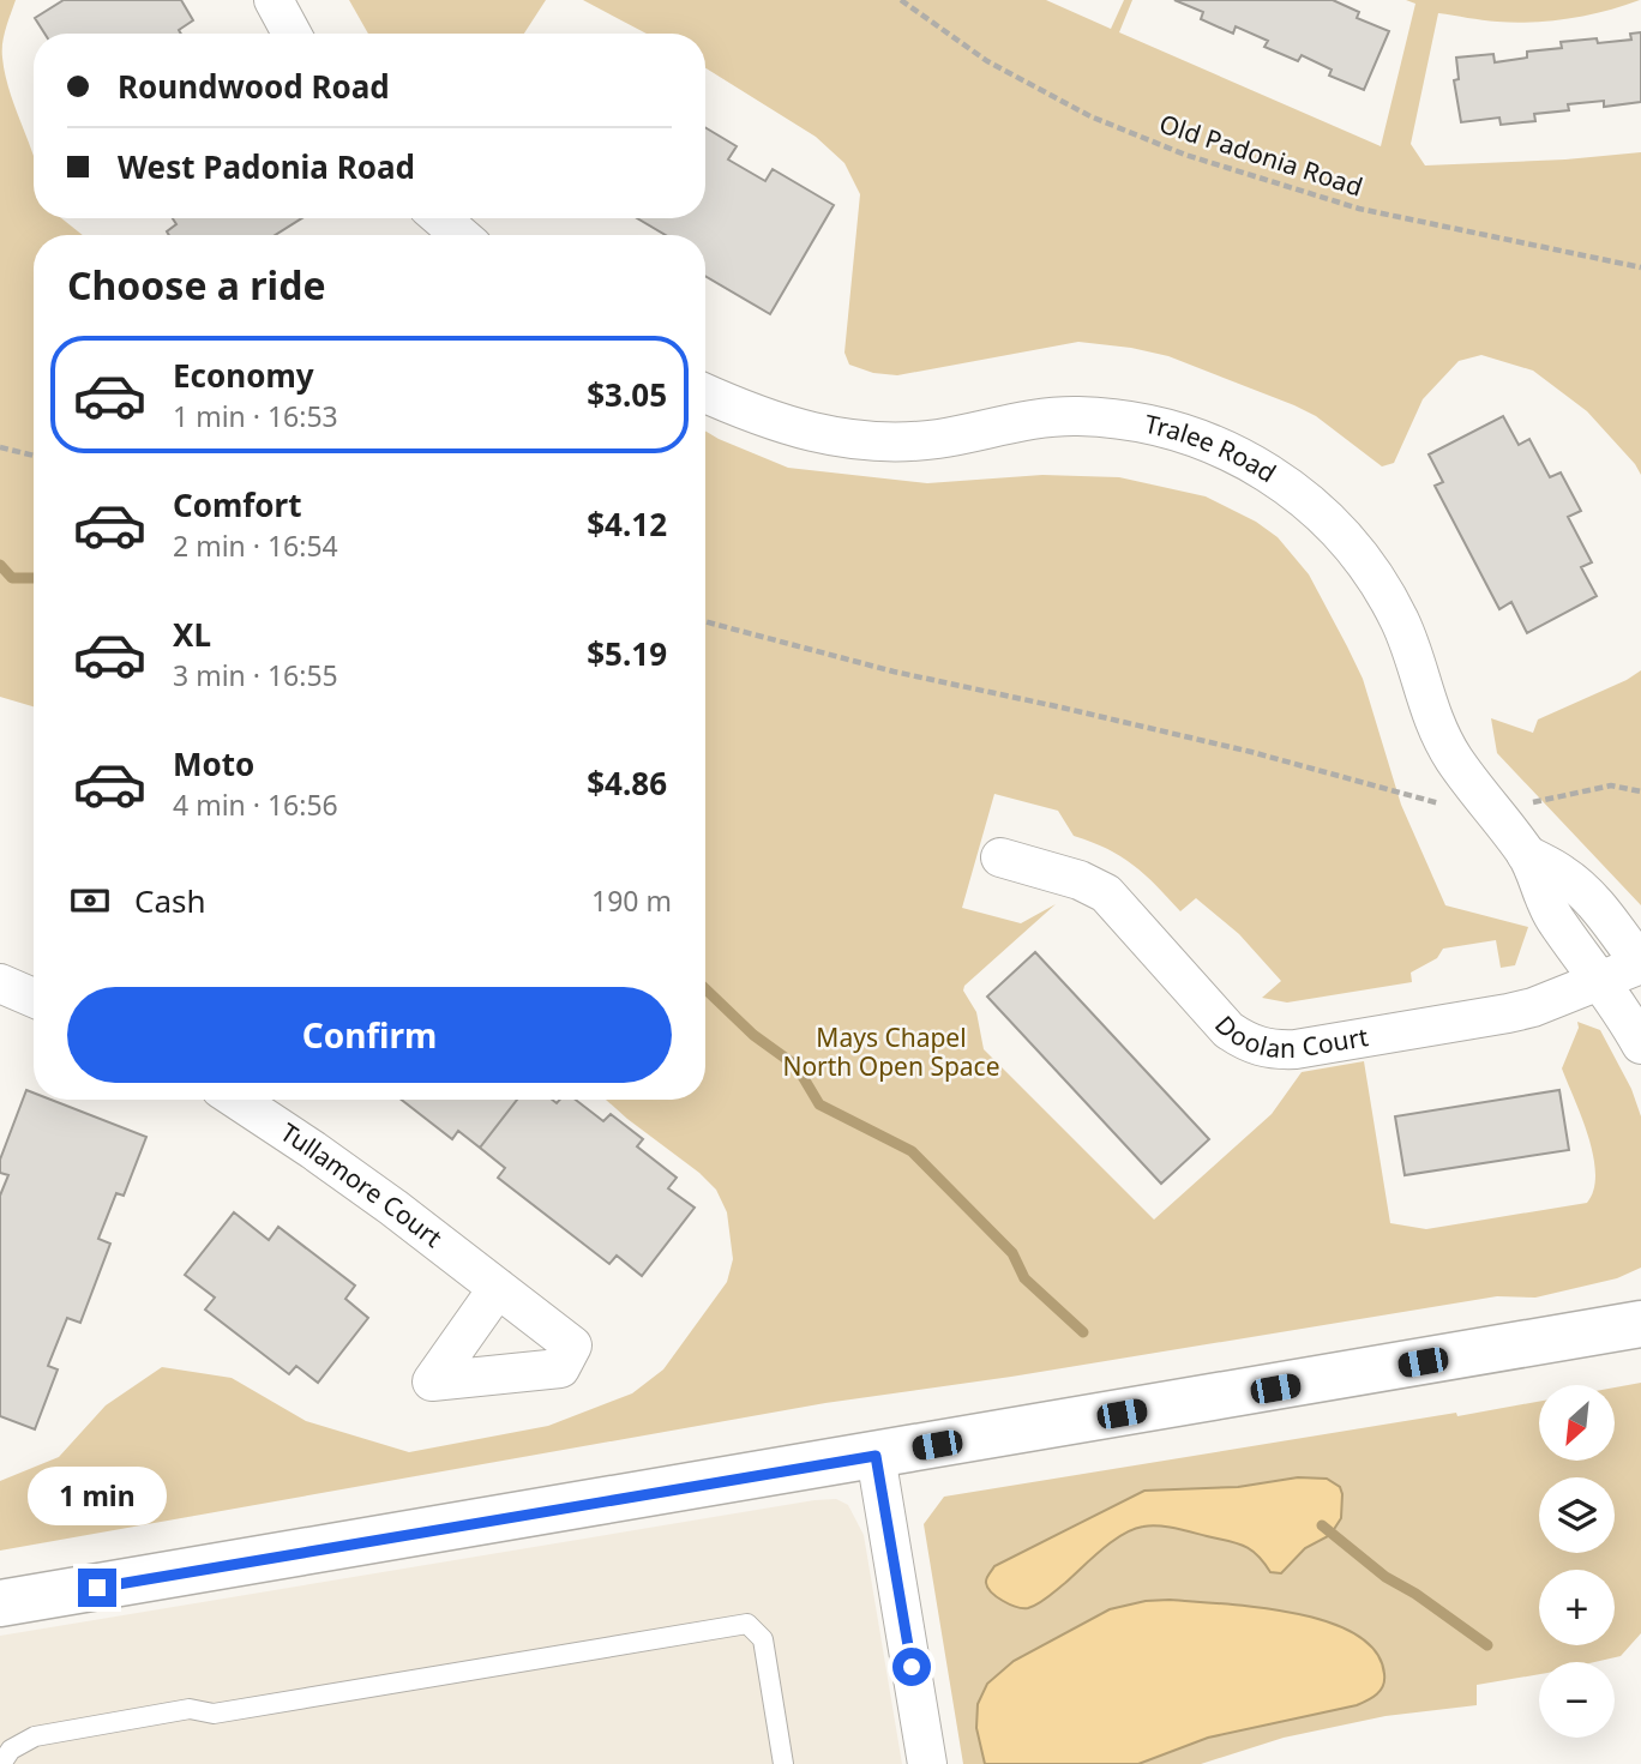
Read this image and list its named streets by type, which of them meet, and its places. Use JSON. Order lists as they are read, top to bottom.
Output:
{
  "streets": {
    "street": ["Tralee Road", "Doolan Court", "Tullamore Court"],
    "path": ["Old Padonia Road"]
  },
  "crossings": [
    ["Tralee Road", "Doolan Court"]
  ],
  "parks": ["Mays Chapel North Open Space"],
  "north": "bottom left",
  "page": {
    "banner": ["Roundwood Road", "West Padonia Road"],
    "heading": "Choose a ride",
    "list": [
      {
        "name": "Economy",
        "note": "1 min · 16:53",
        "value": "$3.05"
      },
      {
        "name": "Comfort",
        "note": "2 min · 16:54",
        "value": "$4.12"
      },
      {
        "name": "XL",
        "note": "3 min · 16:55",
        "value": "$5.19"
      },
      {
        "name": "Moto",
        "note": "4 min · 16:56",
        "value": "$4.86"
      }
    ],
    "pay": ["Cash", "190 m"],
    "buttons": "Confirm",
    "map_buttons": ["+", "−"],
    "bubble": "1 min"
  }
}
